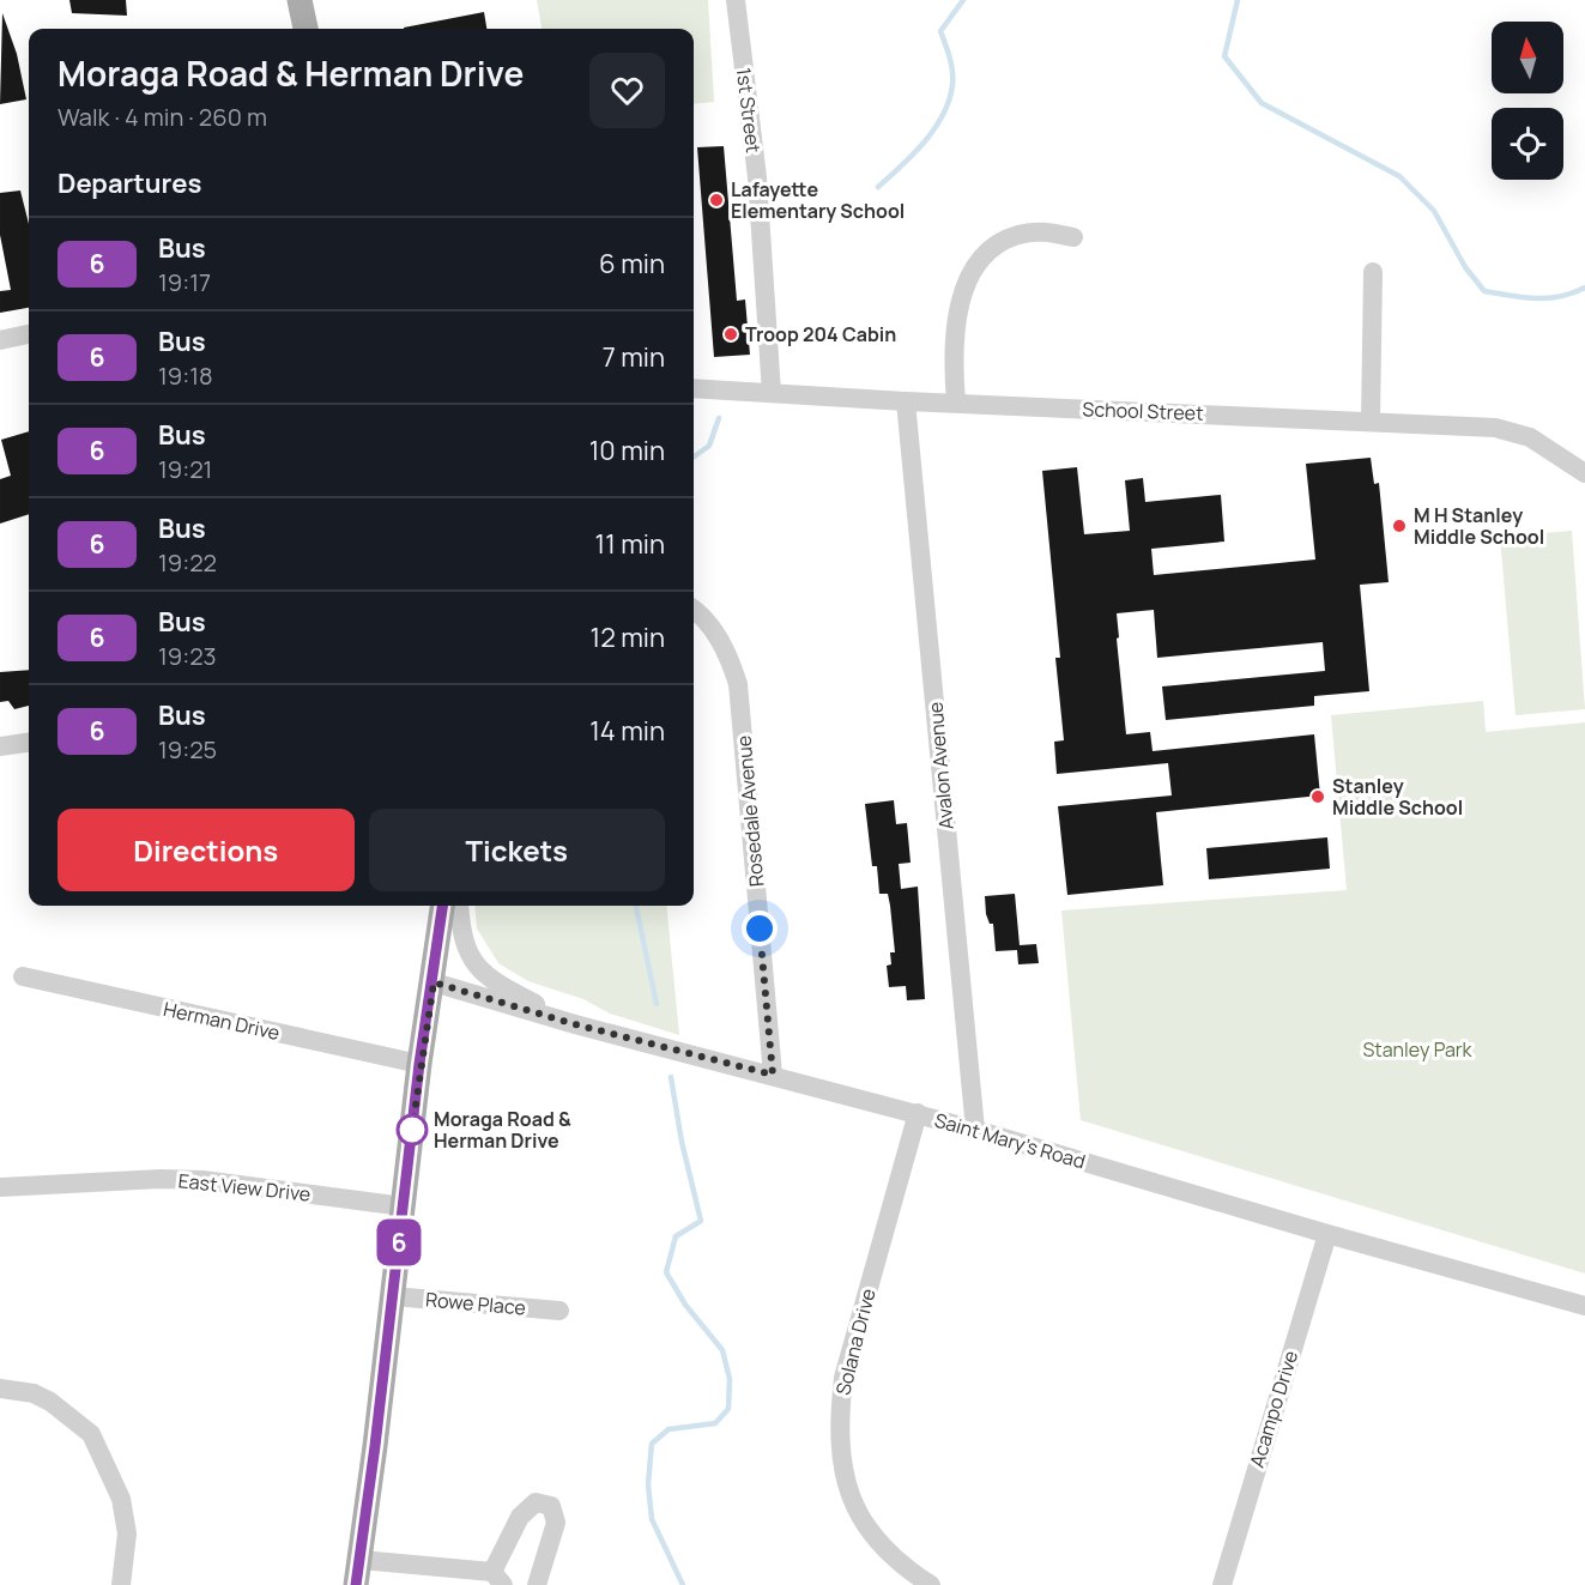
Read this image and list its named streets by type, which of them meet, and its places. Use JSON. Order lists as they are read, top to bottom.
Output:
{
  "streets": {
    "street": [
      "1st Street",
      "School Street",
      "Avalon Avenue",
      "Rosedale Avenue",
      "Herman Drive",
      "Saint Mary's Road",
      "East View Drive",
      "Rowe Place",
      "Solana Drive",
      "Acampo Drive"
    ]
  },
  "crossings": [
    ["1st Street", "School Street"],
    ["School Street", "Avalon Avenue"],
    ["Avalon Avenue", "Saint Mary's Road"],
    ["Rosedale Avenue", "Saint Mary's Road"],
    ["Saint Mary's Road", "Solana Drive"],
    ["Saint Mary's Road", "Acampo Drive"]
  ],
  "parks": ["Stanley Park"],
  "places": [
    "Lafayette Elementary School",
    "Troop 204 Cabin",
    "M H Stanley Middle School",
    "Stanley Middle School",
    "Moraga Road & Herman Drive"
  ],
  "lines": ["bus line 6"],
  "north": "top",
  "page": {
    "on_map": "6",
    "heading": [
      ["Moraga Road & Herman Drive", "Walk · 4 min · 260 m"],
      "Departures"
    ],
    "list": [
      {
        "mark": "6",
        "name": "Bus",
        "note": "19:17",
        "value": "6 min"
      },
      {
        "mark": "6",
        "name": "Bus",
        "note": "19:18",
        "value": "7 min"
      },
      {
        "mark": "6",
        "name": "Bus",
        "note": "19:21",
        "value": "10 min"
      },
      {
        "mark": "6",
        "name": "Bus",
        "note": "19:22",
        "value": "11 min"
      },
      {
        "mark": "6",
        "name": "Bus",
        "note": "19:23",
        "value": "12 min"
      },
      {
        "mark": "6",
        "name": "Bus",
        "note": "19:25",
        "value": "14 min"
      }
    ],
    "buttons": ["Directions", "Tickets"]
  }
}
